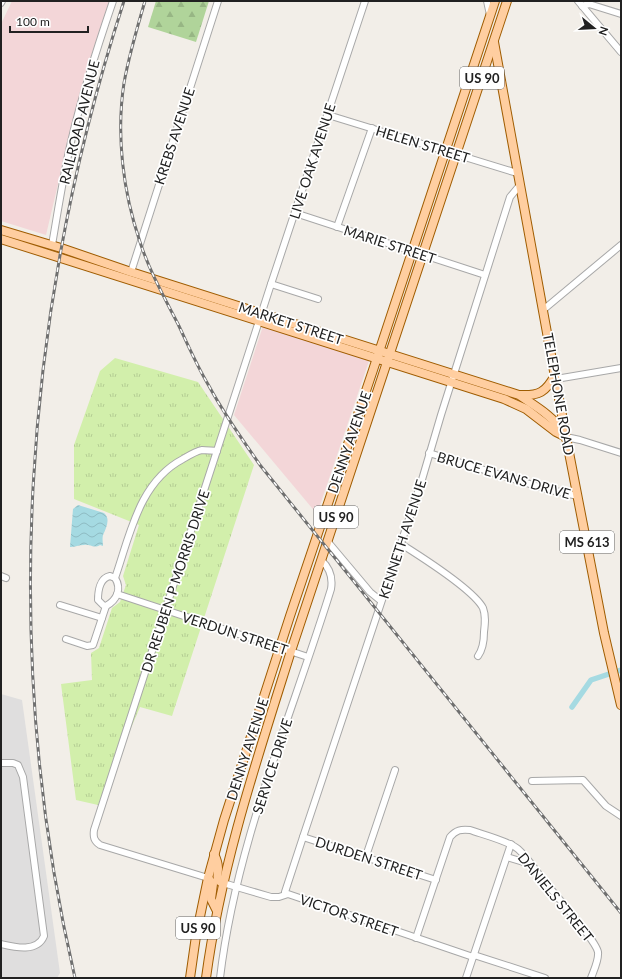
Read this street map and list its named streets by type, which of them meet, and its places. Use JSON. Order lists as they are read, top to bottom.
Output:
{
  "streets": {
    "main road": [
      "US 90",
      "MARKET STREET",
      "TELEPHONE ROAD",
      "DENNY AVENUE",
      "MS 613"
    ],
    "street": [
      "RAILROAD AVENUE",
      "KREBS AVENUE",
      "HELEN STREET",
      "LIVE OAK AVENUE",
      "MARIE STREET",
      "BRUCE EVANS DRIVE",
      "KENNETH AVENUE",
      "DR REUBEN P MORRIS DRIVE",
      "VERDUN STREET",
      "SERVICE DRIVE",
      "DURDEN STREET",
      "DANIELS STREET",
      "VICTOR STREET"
    ]
  },
  "crossings": [
    ["RAILROAD AVENUE", "MARKET STREET"],
    ["KREBS AVENUE", "MARKET STREET"],
    ["HELEN STREET", "LIVE OAK AVENUE"],
    ["HELEN STREET", "TELEPHONE ROAD"],
    ["HELEN STREET", "DENNY AVENUE"],
    ["LIVE OAK AVENUE", "MARIE STREET"],
    ["LIVE OAK AVENUE", "MARKET STREET"],
    ["LIVE OAK AVENUE", "DR REUBEN P MORRIS DRIVE"],
    ["MARIE STREET", "DENNY AVENUE"],
    ["MARIE STREET", "KENNETH AVENUE"],
    ["MARKET STREET", "TELEPHONE ROAD"],
    ["MARKET STREET", "DENNY AVENUE"],
    ["MARKET STREET", "KENNETH AVENUE"],
    ["MARKET STREET", "DR REUBEN P MORRIS DRIVE"],
    ["TELEPHONE ROAD", "DENNY AVENUE"],
    ["TELEPHONE ROAD", "BRUCE EVANS DRIVE"],
    ["TELEPHONE ROAD", "KENNETH AVENUE"],
    ["DENNY AVENUE", "DR REUBEN P MORRIS DRIVE"],
    ["DENNY AVENUE", "VERDUN STREET"],
    ["DENNY AVENUE", "SERVICE DRIVE"],
    ["DENNY AVENUE", "VICTOR STREET"],
    ["BRUCE EVANS DRIVE", "KENNETH AVENUE"],
    ["KENNETH AVENUE", "DURDEN STREET"],
    ["KENNETH AVENUE", "VICTOR STREET"],
    ["DR REUBEN P MORRIS DRIVE", "VERDUN STREET"],
    ["VERDUN STREET", "SERVICE DRIVE"],
    ["SERVICE DRIVE", "VICTOR STREET"],
    ["DURDEN STREET", "DANIELS STREET"]
  ],
  "scale_bar": "100 m",
  "north": "right"
}
